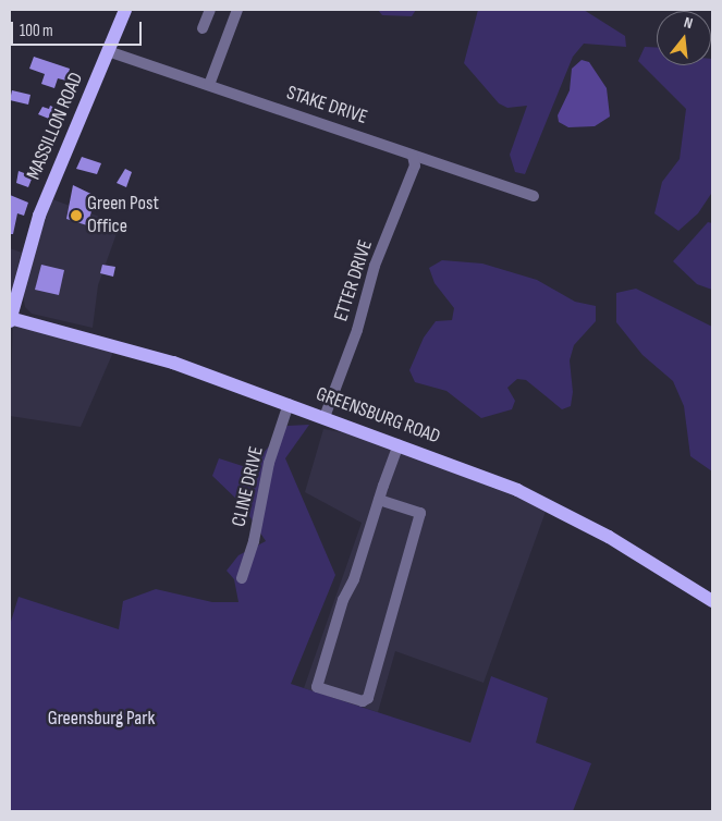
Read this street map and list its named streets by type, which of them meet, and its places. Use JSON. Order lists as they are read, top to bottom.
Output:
{
  "streets": {
    "main road": ["MASSILLON ROAD", "GREENSBURG ROAD"],
    "street": ["STAKE DRIVE", "ETTER DRIVE", "CLINE DRIVE"]
  },
  "crossings": [
    ["STAKE DRIVE", "MASSILLON ROAD"],
    ["STAKE DRIVE", "ETTER DRIVE"],
    ["MASSILLON ROAD", "GREENSBURG ROAD"],
    ["ETTER DRIVE", "GREENSBURG ROAD"],
    ["GREENSBURG ROAD", "CLINE DRIVE"]
  ],
  "parks": ["Greensburg Park"],
  "places": ["Green Post Office"],
  "scale_bar": "100 m",
  "north": "top"
}
